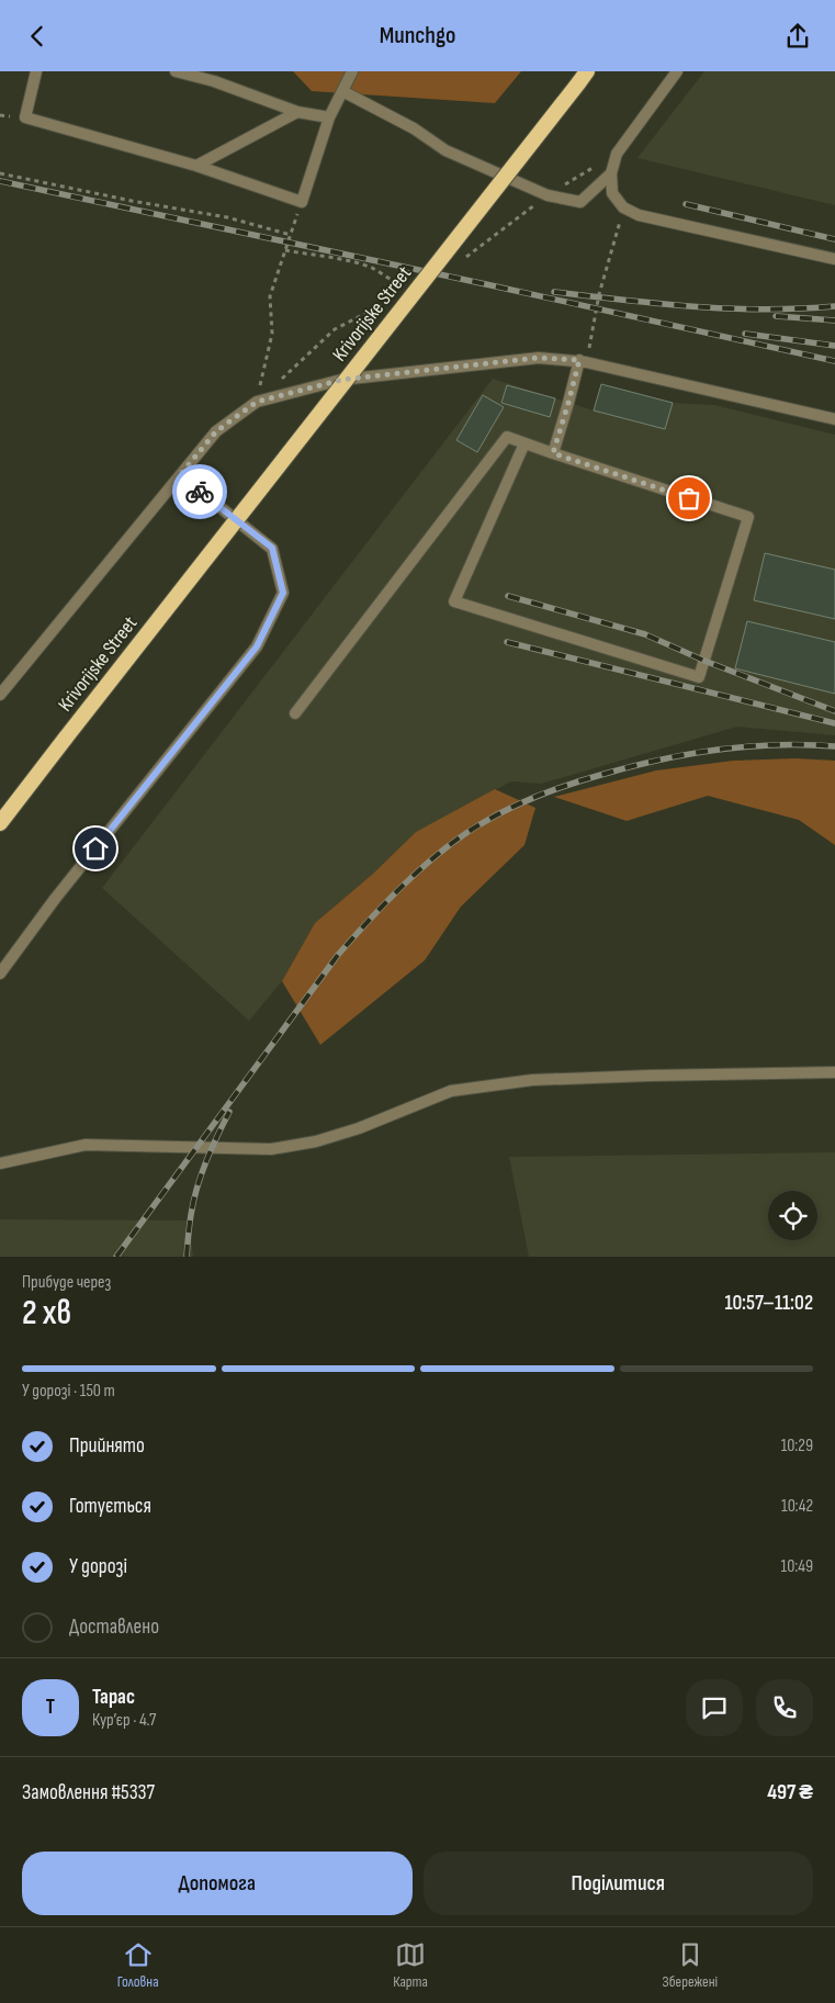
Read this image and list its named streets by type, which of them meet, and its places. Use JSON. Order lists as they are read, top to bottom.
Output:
{
  "streets": {
    "highway": ["Krivorijske Street"]
  },
  "page": {
    "header": "Munchgo",
    "heading": ["2 хв", "Прибуде через", "10:57–11:02"],
    "panel": [
      "Тарас",
      "Кур’єр · 4.7",
      "Замовлення #5337",
      "497 ₴"
    ],
    "bar": "У дорозі · 150 m",
    "list": [
      ["Прийнято", "10:29"],
      ["Готується", "10:42"],
      ["У дорозі", "10:49"],
      "Доставлено"
    ],
    "round": "Т",
    "buttons": ["Допомога", "Поділитися"],
    "tabs": ["Головна", "Карта", "Збережені"]
  }
}
